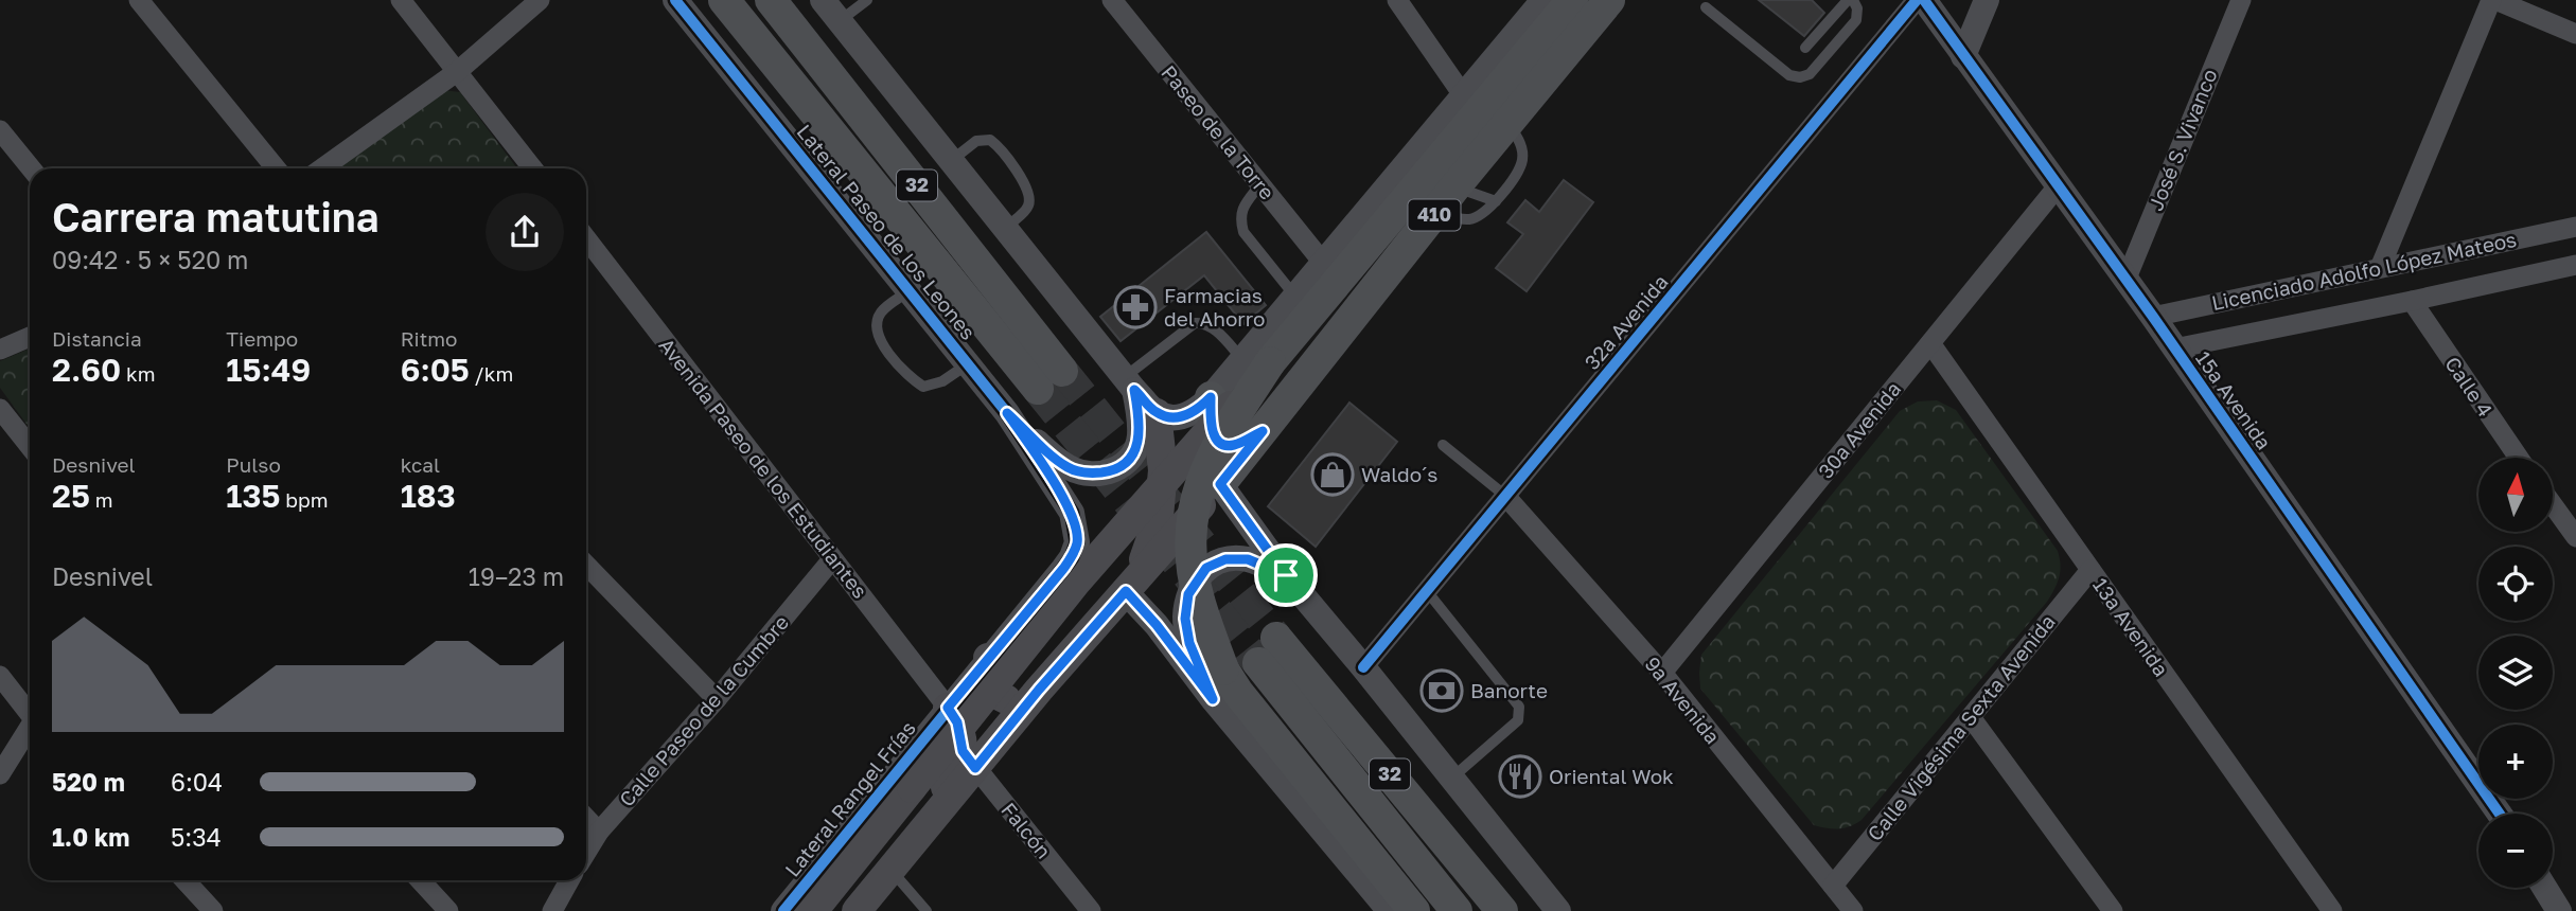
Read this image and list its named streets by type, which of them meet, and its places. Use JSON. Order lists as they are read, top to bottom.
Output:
{
  "streets": {
    "main road": ["32", "410"],
    "street": [
      "Paseo de la Torre",
      "José S. Vivanco",
      "Lateral Paseo de los Leones",
      "Licenciado Adolfo López Mateos",
      "32a Avenida",
      "Calle 4",
      "15a Avenida",
      "30a Avenida",
      "Avenida Paseo de los Estudiantes",
      "13a Avenida",
      "9a Avenida",
      "Calle Paseo de la Cumbre",
      "Calle Vigésima Sexta Avenida",
      "Lateral Rangel Frías",
      "Falcón"
    ]
  },
  "crossings": [
    ["José S. Vivanco", "15a Avenida"],
    ["410", "Falcón"],
    ["Lateral Paseo de los Leones", "Lateral Rangel Frías"],
    ["Licenciado Adolfo López Mateos", "Calle 4"],
    ["Licenciado Adolfo López Mateos", "15a Avenida"],
    ["32a Avenida", "9a Avenida"],
    ["15a Avenida", "30a Avenida"],
    ["30a Avenida", "13a Avenida"],
    ["30a Avenida", "9a Avenida"],
    ["Avenida Paseo de los Estudiantes", "Calle Paseo de la Cumbre"],
    ["Avenida Paseo de los Estudiantes", "Lateral Rangel Frías"],
    ["13a Avenida", "Calle Vigésima Sexta Avenida"],
    ["9a Avenida", "Calle Vigésima Sexta Avenida"]
  ],
  "places": {
    "pharmacy": ["Farmacias del Ahorro"],
    "shop": ["Waldo´s"],
    "bank": ["Banorte"],
    "restaurant": ["Oriental Wok"]
  },
  "north": "top",
  "page": {
    "heading": ["Carrera matutina", "09:42 · 5 × 520 m"],
    "stats": [
      ["Distancia", "2.60 km"],
      ["Tiempo", "15:49"],
      ["Ritmo", "6:05 /km"],
      ["Desnivel", "25 m"],
      ["Pulso", "135 bpm"],
      ["kcal", "183"]
    ],
    "map_buttons": ["+", "−"],
    "chart": ["Desnivel", "19–23 m"],
    "list": [
      {
        "name": "520 m",
        "note": "6:04"
      },
      {
        "name": "1.0 km",
        "note": "5:34"
      }
    ]
  }
}
